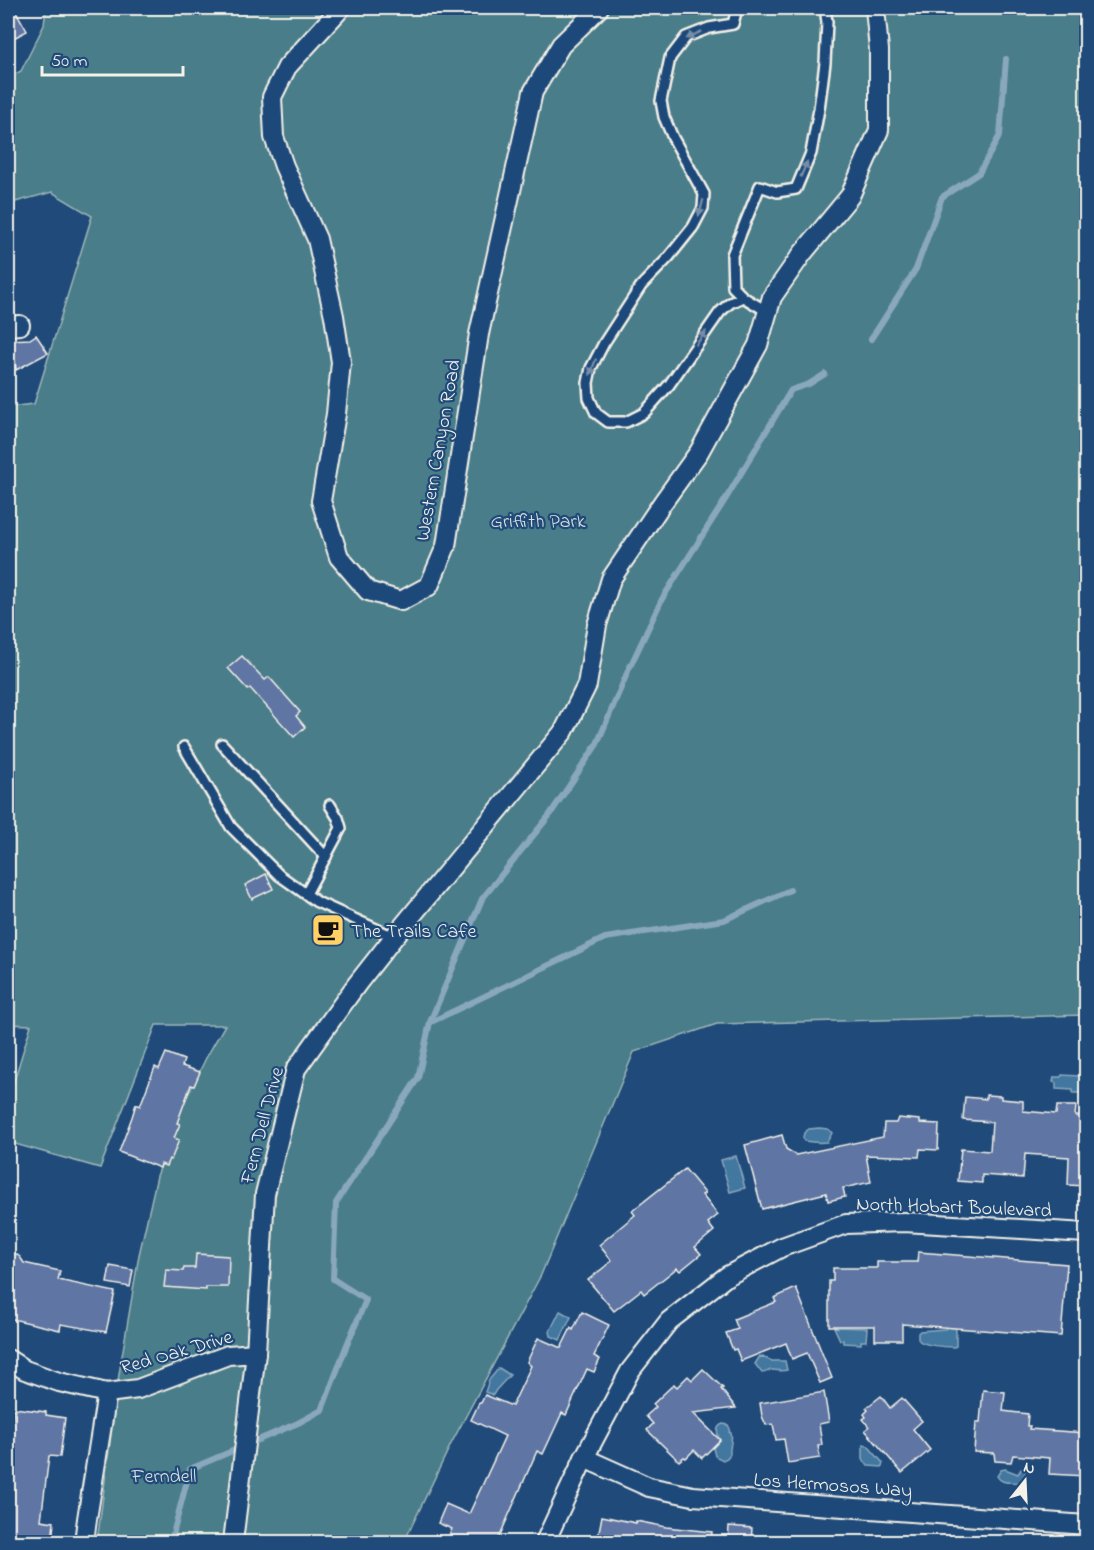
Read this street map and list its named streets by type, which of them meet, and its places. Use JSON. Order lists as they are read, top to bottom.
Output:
{
  "streets": {
    "street": [
      "Western Canyon Road",
      "Fern Dell Drive",
      "North Hobart Boulevard",
      "Red Oak Drive",
      "Los Hermosos Way"
    ]
  },
  "crossings": [
    ["Fern Dell Drive", "Red Oak Drive"],
    ["North Hobart Boulevard", "Los Hermosos Way"]
  ],
  "parks": ["Griffith Park", "Ferndell"],
  "places": {
    "cafe": ["The Trails Cafe"]
  },
  "scale_bar": "50 m",
  "north": "top"
}
